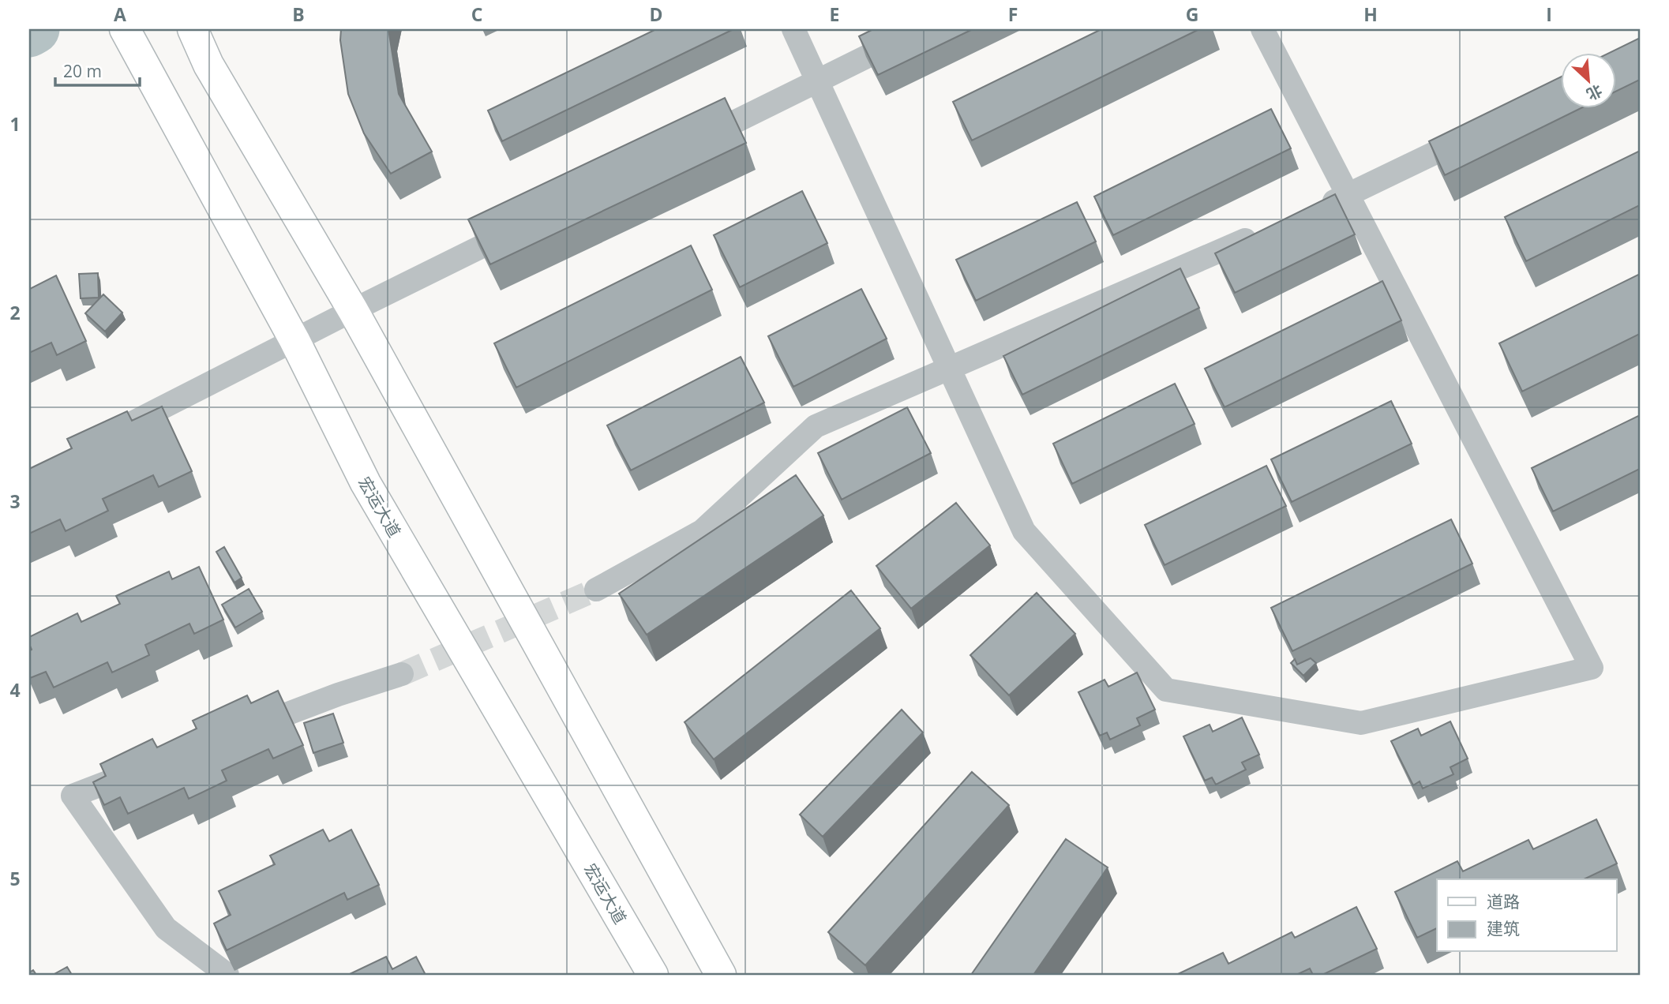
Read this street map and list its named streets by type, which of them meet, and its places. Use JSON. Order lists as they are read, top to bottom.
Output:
{
  "streets": {
    "main road": ["宏运大道"]
  },
  "legend": ["道路", "建筑"],
  "scale_bar": "20 m",
  "north": "bottom right",
  "grid": {
    "columns": [
      "A",
      "B",
      "C",
      "D",
      "E",
      "F",
      "G",
      "H",
      "I"
    ],
    "rows": [
      "1",
      "2",
      "3",
      "4",
      "5"
    ]
  }
}
